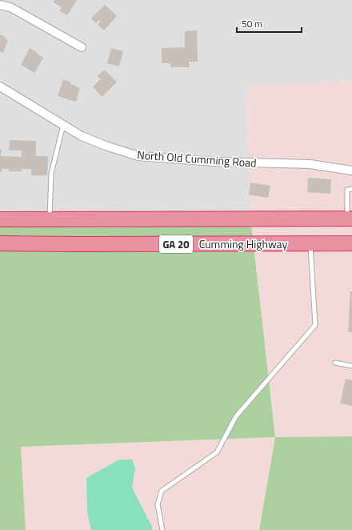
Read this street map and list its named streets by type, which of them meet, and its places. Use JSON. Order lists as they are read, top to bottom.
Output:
{
  "streets": {
    "highway": ["Cumming Highway", "GA 20"],
    "street": ["North Old Cumming Road"]
  },
  "scale_bar": "50 m"
}
